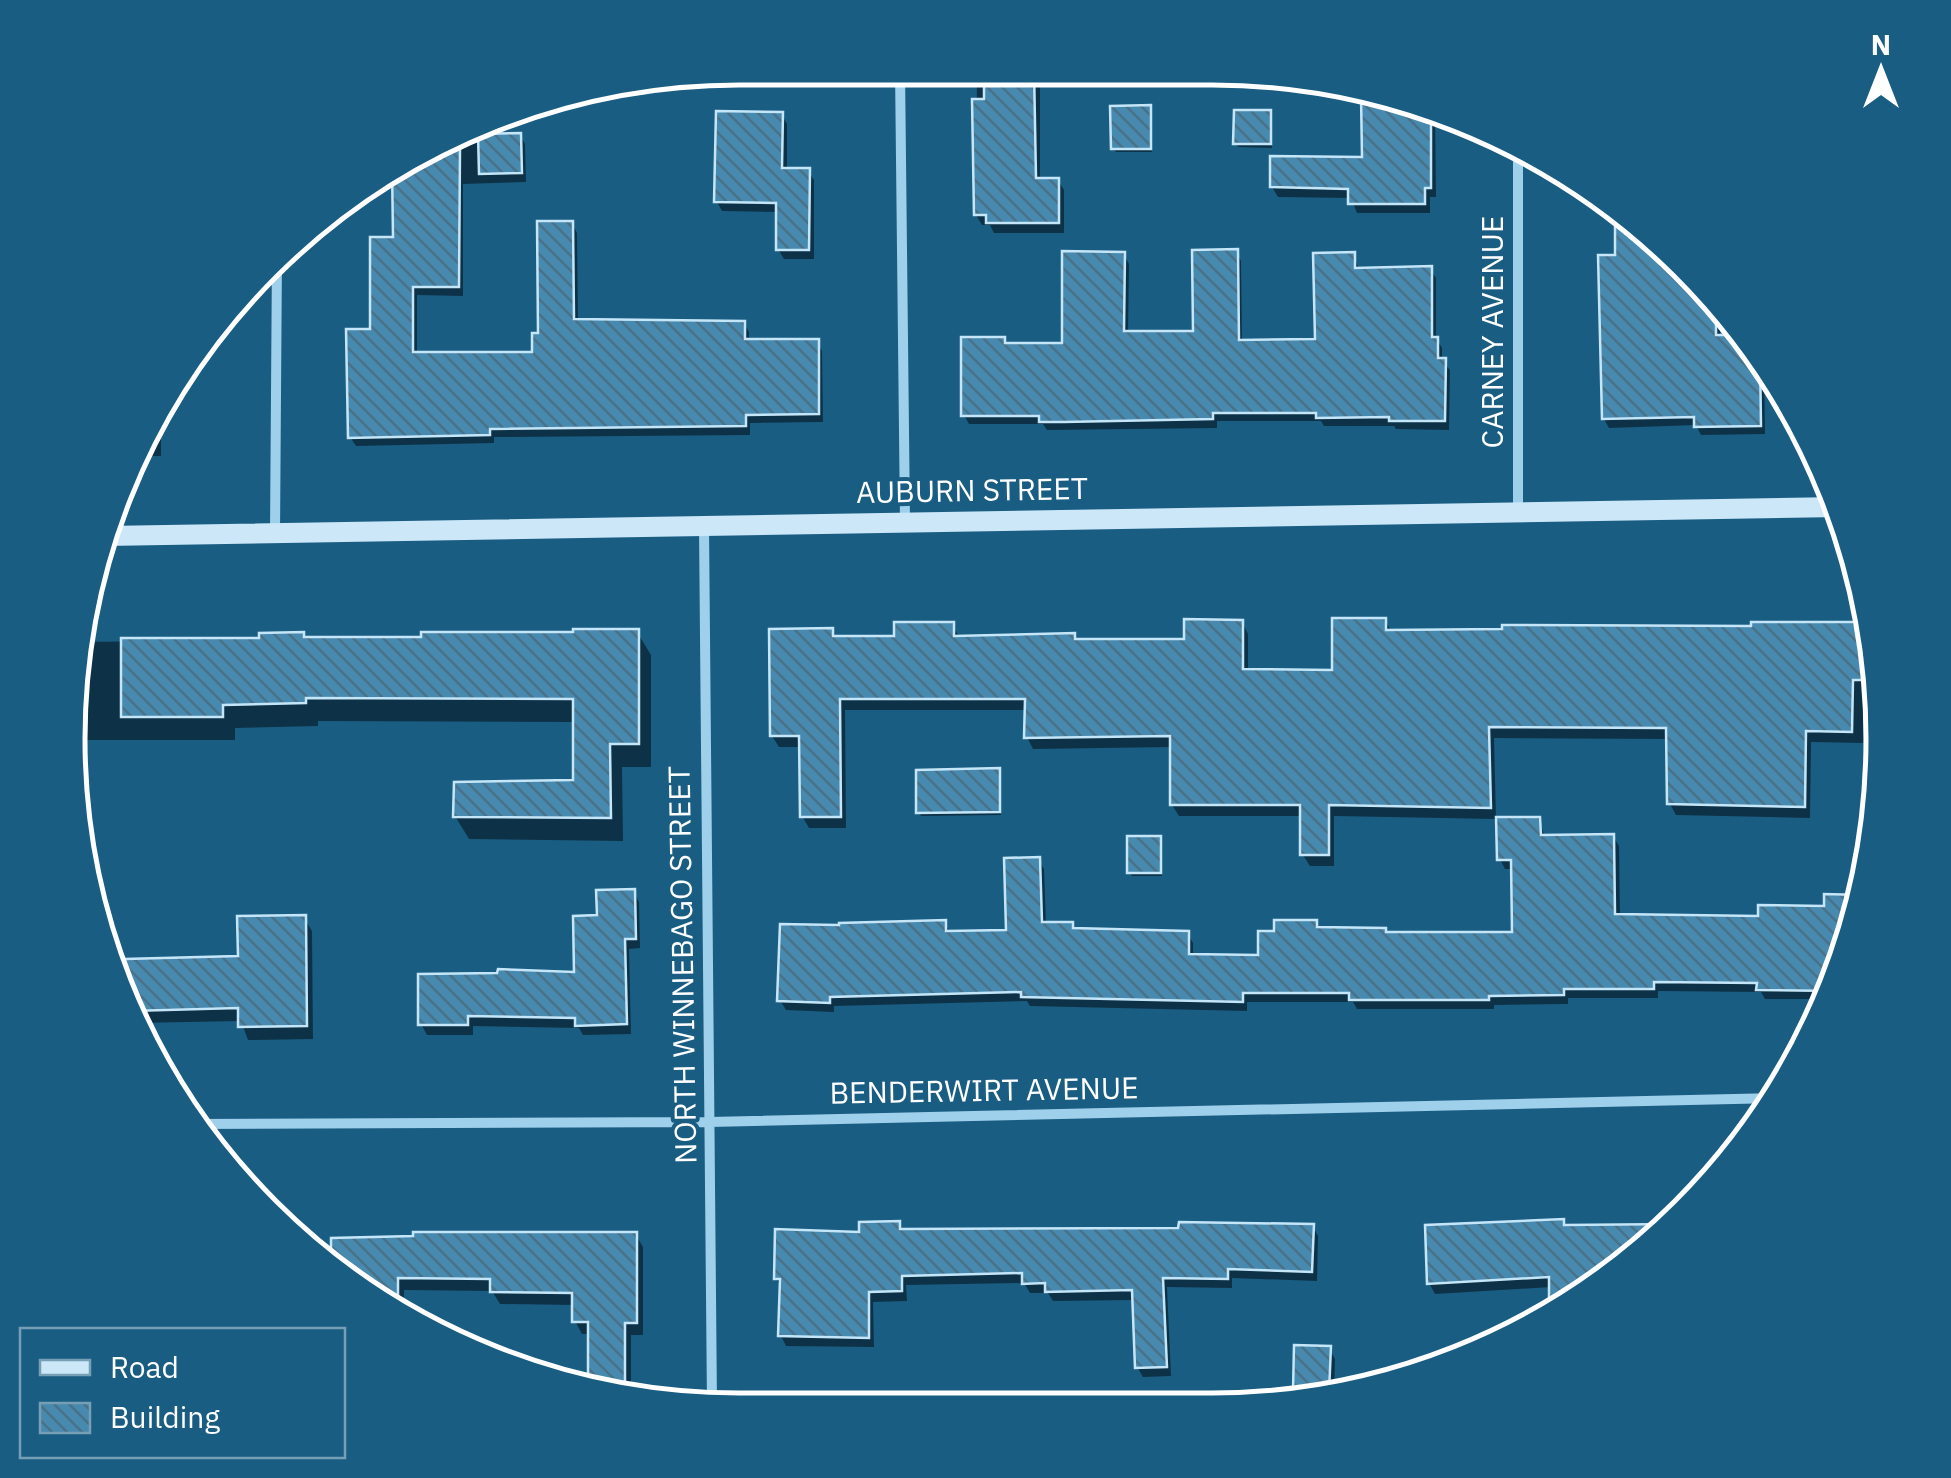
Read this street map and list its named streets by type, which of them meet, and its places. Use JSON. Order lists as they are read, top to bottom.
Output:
{
  "streets": {
    "main road": ["AUBURN STREET"],
    "street": ["CARNEY AVENUE", "NORTH WINNEBAGO STREET", "BENDERWIRT AVENUE"]
  },
  "crossings": [
    ["CARNEY AVENUE", "AUBURN STREET"],
    ["AUBURN STREET", "NORTH WINNEBAGO STREET"],
    ["NORTH WINNEBAGO STREET", "BENDERWIRT AVENUE"]
  ],
  "legend": ["Road", "Building"],
  "north": "top"
}
